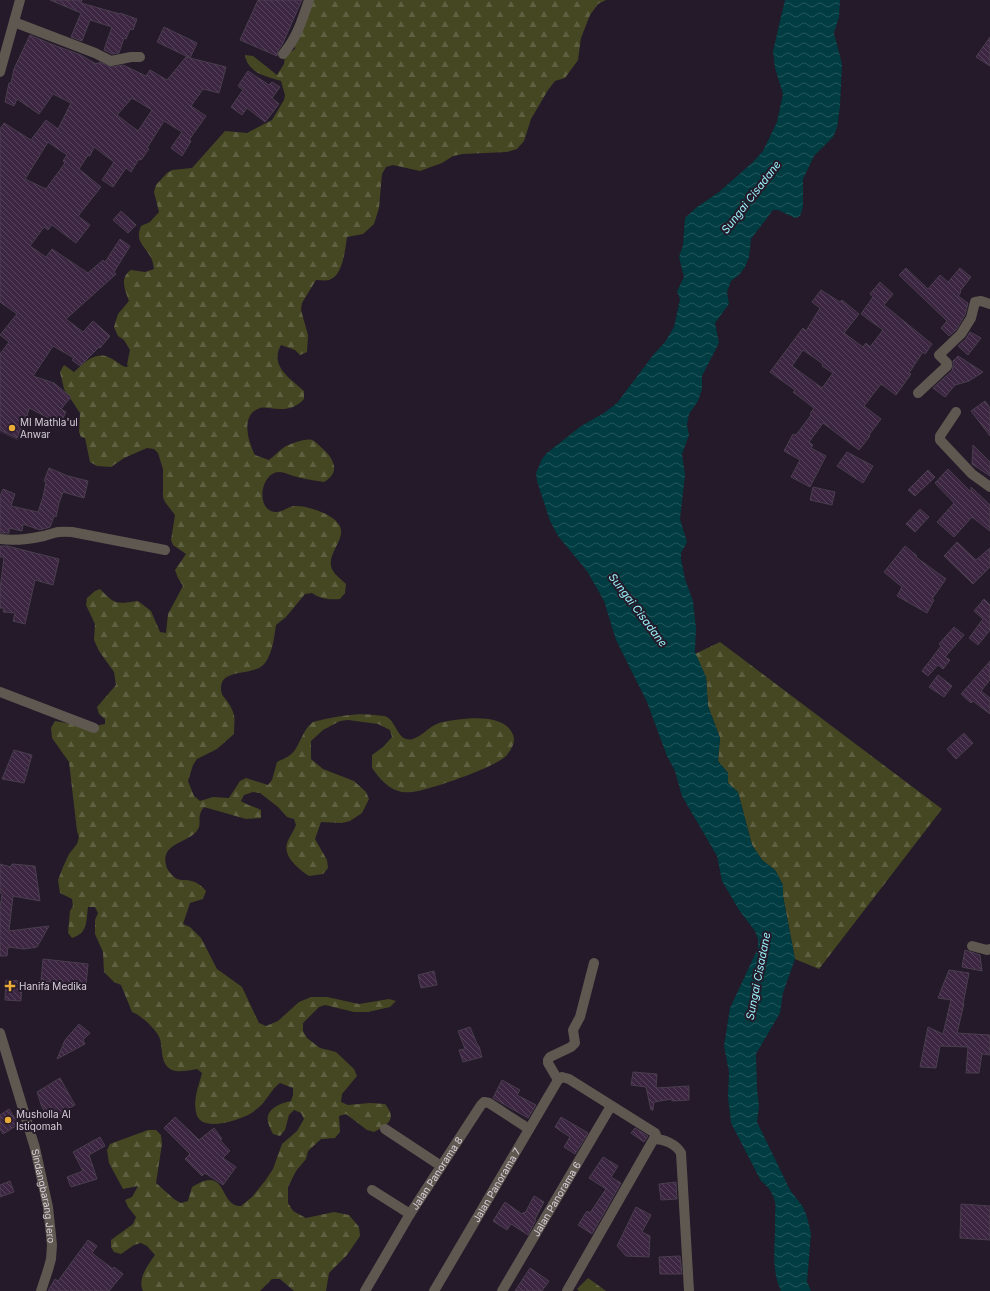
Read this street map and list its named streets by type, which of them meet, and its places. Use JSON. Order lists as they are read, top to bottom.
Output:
{
  "streets": {
    "street": [
      "Jalan Panorama 8",
      "Jalan Panorama 7",
      "Sindangbarang Jero",
      "Jalan Panorama 6"
    ]
  },
  "crossings": [
    ["Jalan Panorama 8", "Jalan Panorama 7"]
  ],
  "water": ["Sungai Cisadane"],
  "places": {
    "other": ["MI Mathla'ul Anwar", "Musholla Al Istiqomah"],
    "health": ["Hanifa Medika"]
  }
}
